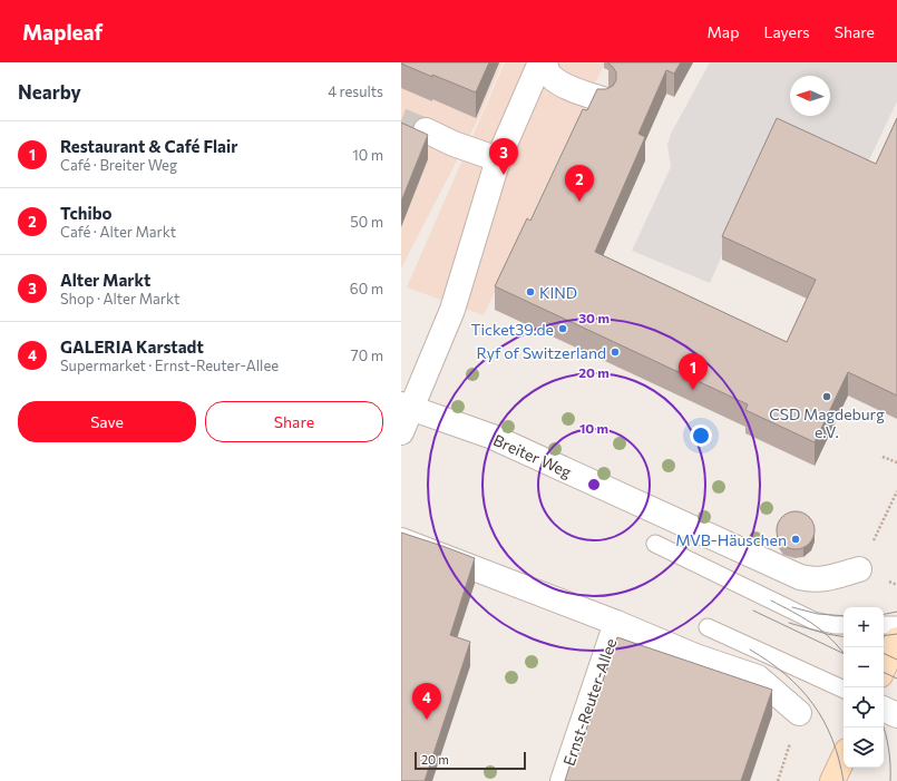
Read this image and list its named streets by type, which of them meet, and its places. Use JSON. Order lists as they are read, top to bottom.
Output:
{
  "streets": {
    "street": ["Breiter Weg", "Ernst-Reuter-Allee"]
  },
  "places": [
    "KIND",
    "Ticket39.de",
    "Ryf of Switzerland",
    "CSD Magdeburg e.V.",
    "MVB-Häuschen"
  ],
  "scale_bar": "20 m",
  "north": "left",
  "page": {
    "header": "Mapleaf",
    "nav": ["Map", "Layers", "Share"],
    "heading": ["Nearby", "4 results"],
    "list": [
      {
        "mark": "1",
        "name": "Restaurant & Café Flair",
        "note": "Café · Breiter Weg",
        "value": "10 m"
      },
      {
        "mark": "2",
        "name": "Tchibo",
        "note": "Café · Alter Markt",
        "value": "50 m"
      },
      {
        "mark": "3",
        "name": "Alter Markt",
        "note": "Shop · Alter Markt",
        "value": "60 m"
      },
      {
        "mark": "4",
        "name": "GALERIA Karstadt",
        "note": "Supermarket · Ernst-Reuter-Allee",
        "value": "70 m"
      }
    ],
    "pins": [
      "3",
      "2",
      "1",
      "4"
    ],
    "buttons": ["Save", "Share"],
    "map_buttons": ["+", "−"],
    "scale": "20 m"
  },
  "rings": ["30 m", "20 m", "10 m"]
}
